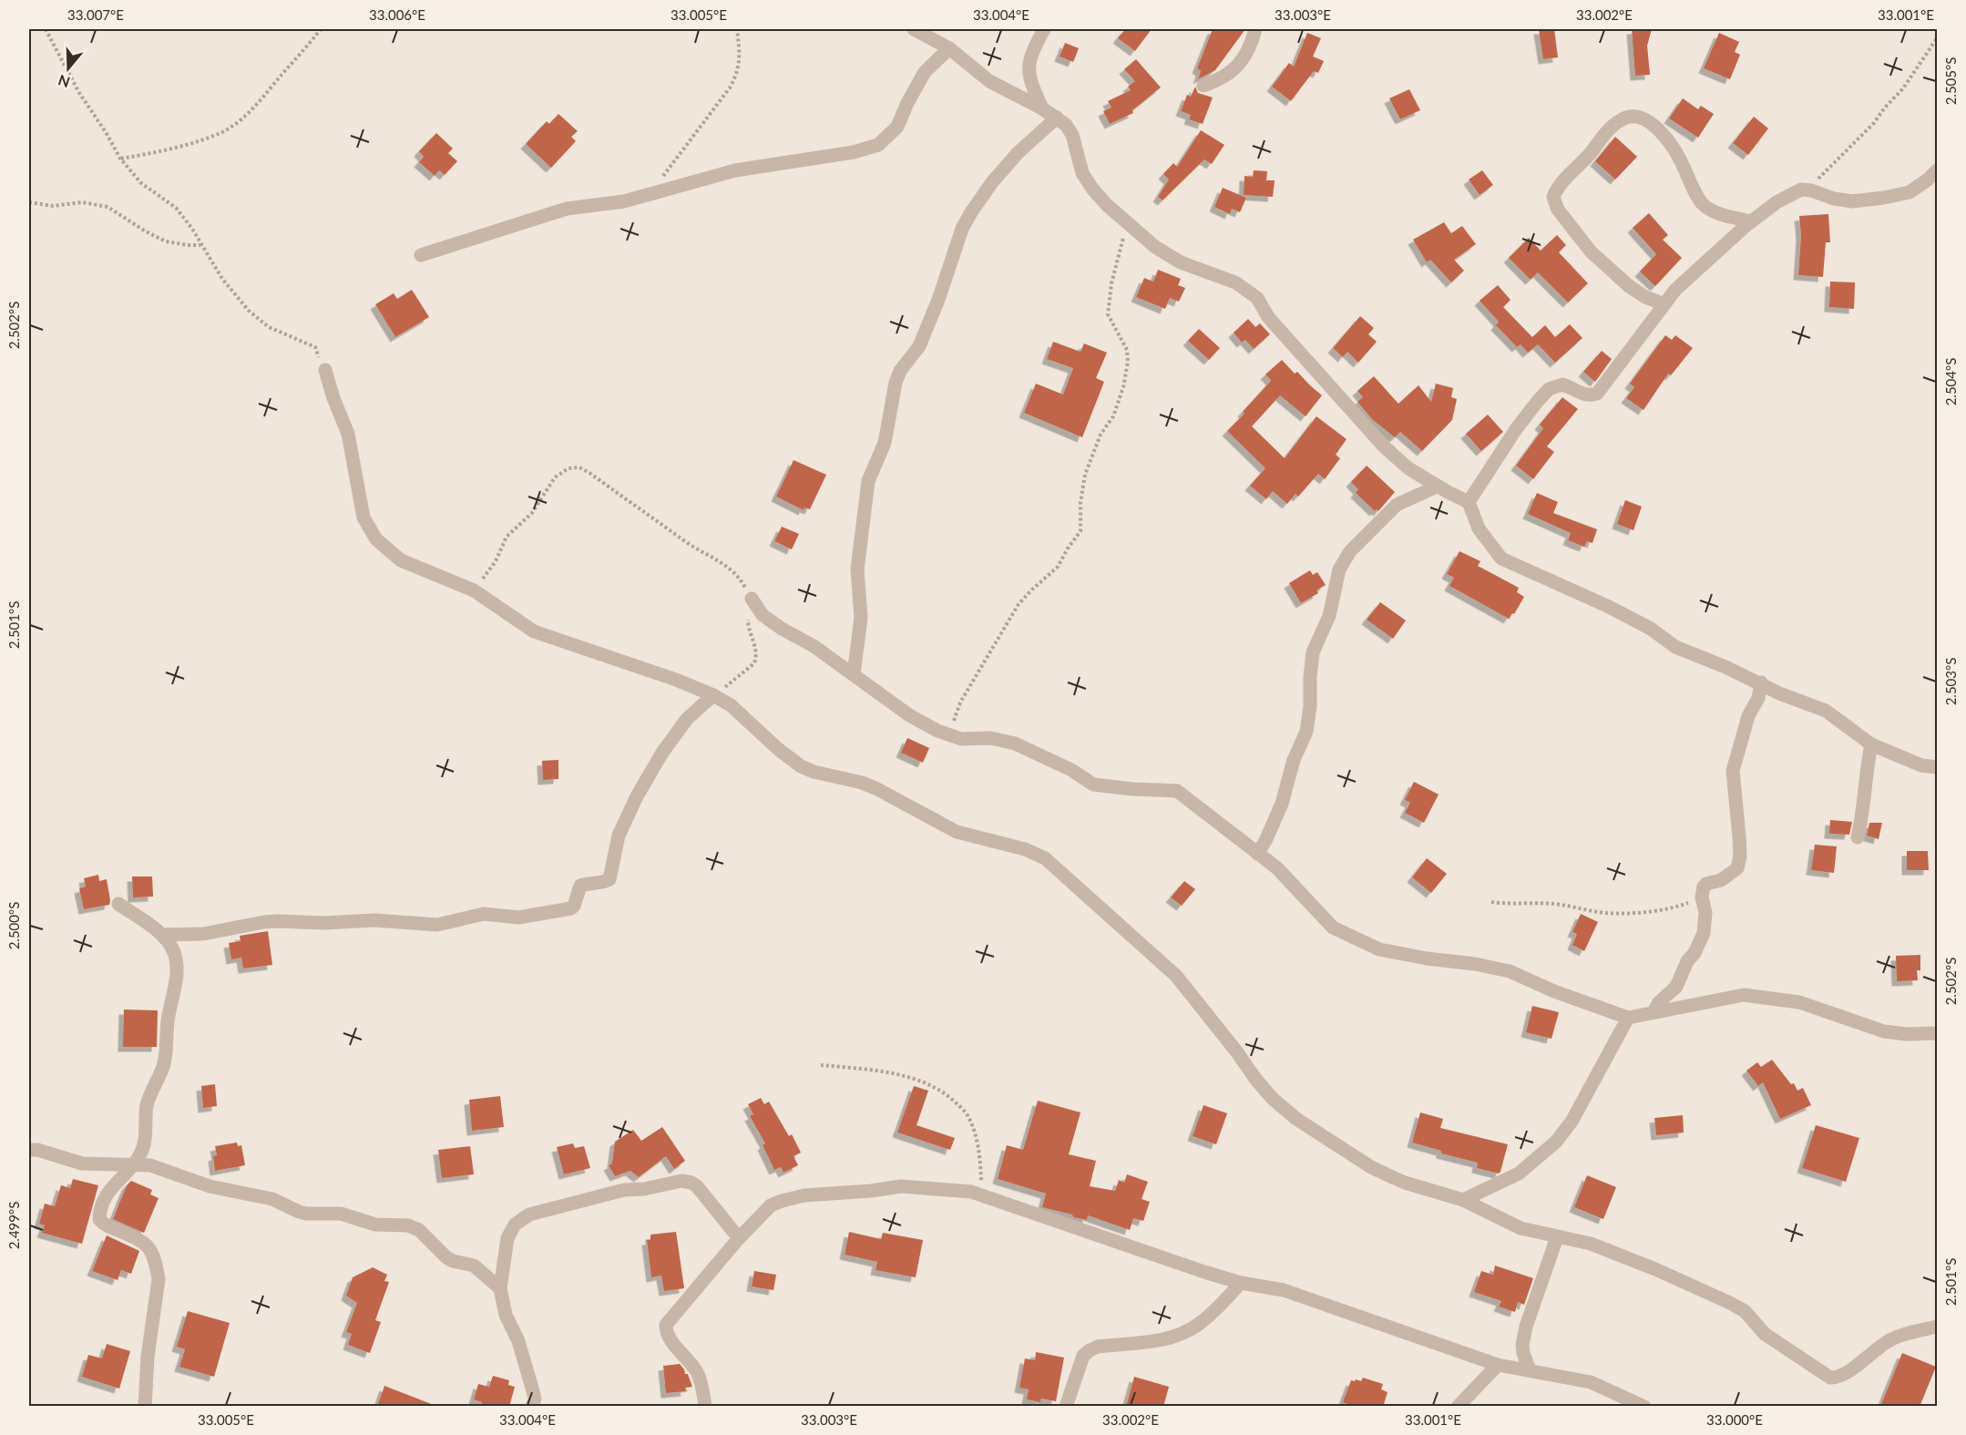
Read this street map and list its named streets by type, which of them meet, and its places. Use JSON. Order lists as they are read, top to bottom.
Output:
{
  "north": "bottom",
  "coordinates": [
    "33.007°E",
    "33.006°E",
    "33.005°E",
    "33.004°E",
    "33.003°E",
    "33.002°E",
    "33.001°E",
    "2.505°S",
    "2.502°S",
    "2.504°S",
    "2.501°S",
    "2.503°S",
    "2.500°S",
    "2.499°S",
    "33.000°E"
  ]
}
